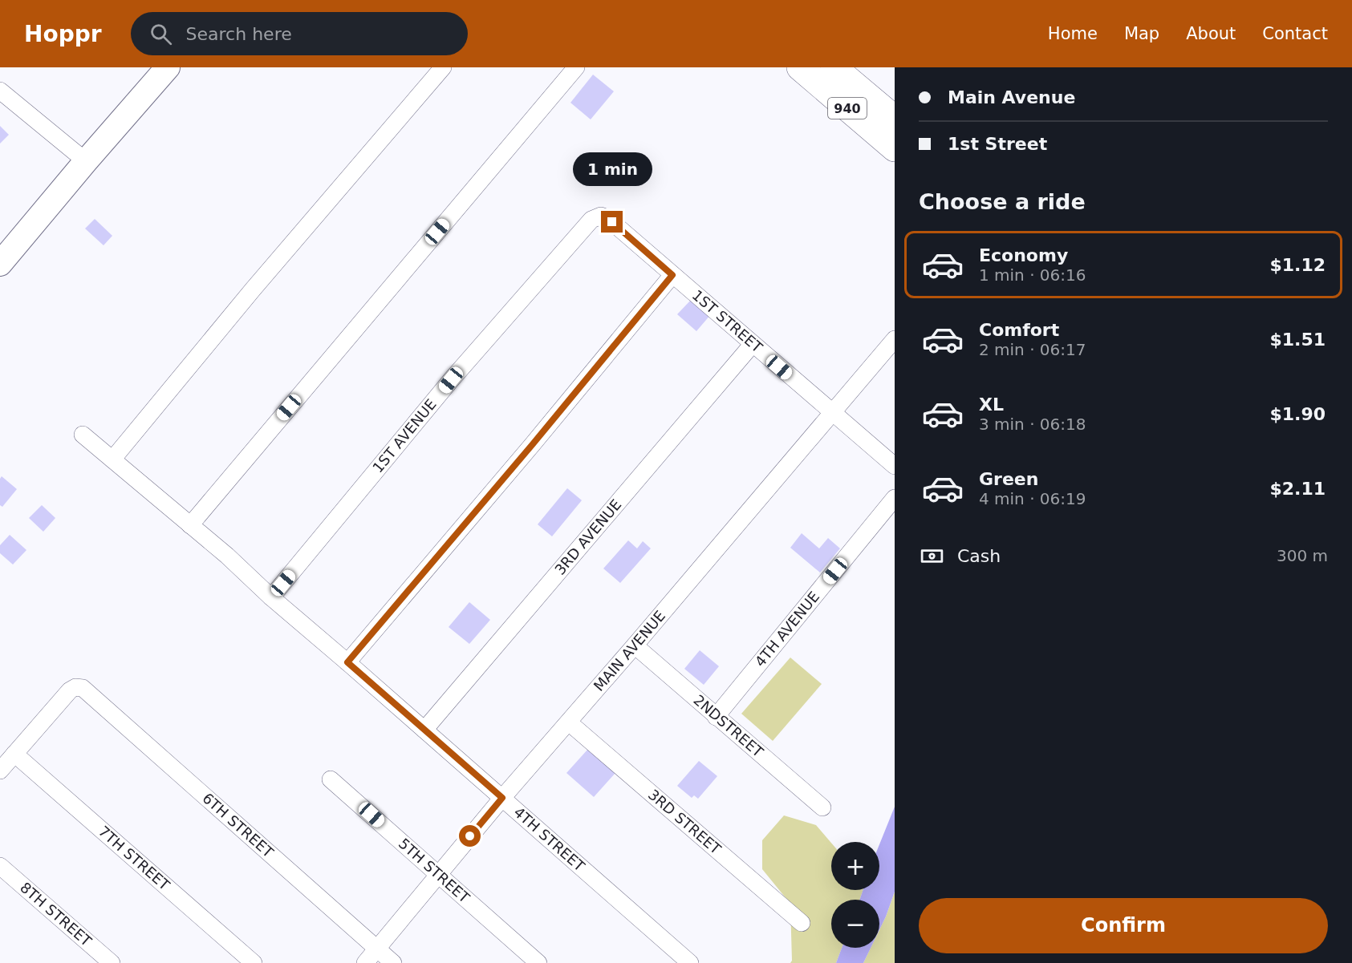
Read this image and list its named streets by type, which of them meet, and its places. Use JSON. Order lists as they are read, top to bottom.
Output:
{
  "streets": {
    "highway": ["940"],
    "street": [
      "1ST STREET",
      "1ST AVENUE",
      "3RD AVENUE",
      "4TH AVENUE",
      "MAIN AVENUE",
      "2NDSTREET",
      "3RD STREET",
      "6TH STREET",
      "4TH STREET",
      "7TH STREET",
      "5TH STREET",
      "8TH STREET"
    ]
  },
  "crossings": [
    ["1ST STREET", "1ST AVENUE"],
    ["1ST STREET", "3RD AVENUE"],
    ["1ST STREET", "MAIN AVENUE"],
    ["1ST AVENUE", "4TH STREET"],
    ["3RD AVENUE", "4TH STREET"],
    ["4TH AVENUE", "2NDSTREET"],
    ["MAIN AVENUE", "2NDSTREET"],
    ["MAIN AVENUE", "3RD STREET"],
    ["MAIN AVENUE", "6TH STREET"],
    ["MAIN AVENUE", "4TH STREET"],
    ["MAIN AVENUE", "5TH STREET"],
    ["6TH STREET", "7TH STREET"]
  ],
  "page": {
    "header": "Hoppr",
    "search": "Search here",
    "nav": [
      "Home",
      "Map",
      "About",
      "Contact"
    ],
    "banner": ["Main Avenue", "1st Street"],
    "bubble": "1 min",
    "heading": "Choose a ride",
    "list": [
      {
        "name": "Economy",
        "note": "1 min · 06:16",
        "value": "$1.12"
      },
      {
        "name": "Comfort",
        "note": "2 min · 06:17",
        "value": "$1.51"
      },
      {
        "name": "XL",
        "note": "3 min · 06:18",
        "value": "$1.90"
      },
      {
        "name": "Green",
        "note": "4 min · 06:19",
        "value": "$2.11"
      }
    ],
    "pay": ["Cash", "300 m"],
    "map_buttons": ["+", "−"],
    "buttons": "Confirm"
  }
}
